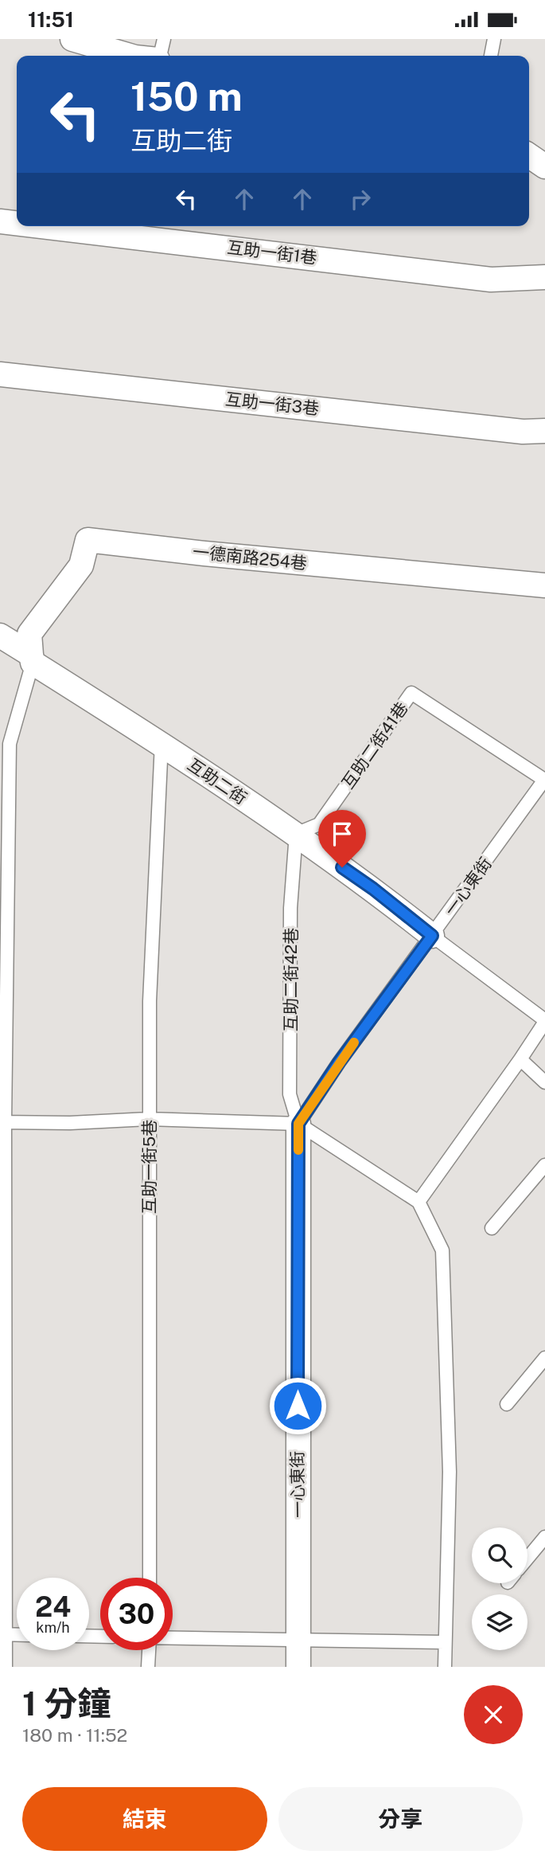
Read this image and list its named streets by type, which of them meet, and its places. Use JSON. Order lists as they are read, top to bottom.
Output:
{
  "streets": {
    "street": [
      "互助一街1巷",
      "互助一街3巷",
      "一德南路254巷",
      "互助二街",
      "一心東街"
    ],
    "lane": ["互助二街41巷", "互助二街42巷", "互助一街5巷"]
  },
  "crossings": [
    ["一德南路254巷", "互助二街"],
    ["互助二街41巷", "互助二街"],
    ["互助二街41巷", "一心東街"],
    ["互助二街41巷", "互助二街42巷"],
    ["互助二街", "一心東街"],
    ["互助二街", "互助二街42巷"],
    ["互助二街", "互助一街5巷"],
    ["一心東街", "互助二街42巷"]
  ],
  "page": {
    "status": "11:51",
    "turn": ["150 m", "互助二街"],
    "speed": "24 km/h",
    "limit": "30",
    "heading": ["1 分鐘", "180 m · 11:52"],
    "buttons": ["結束", "分享"]
  }
}
